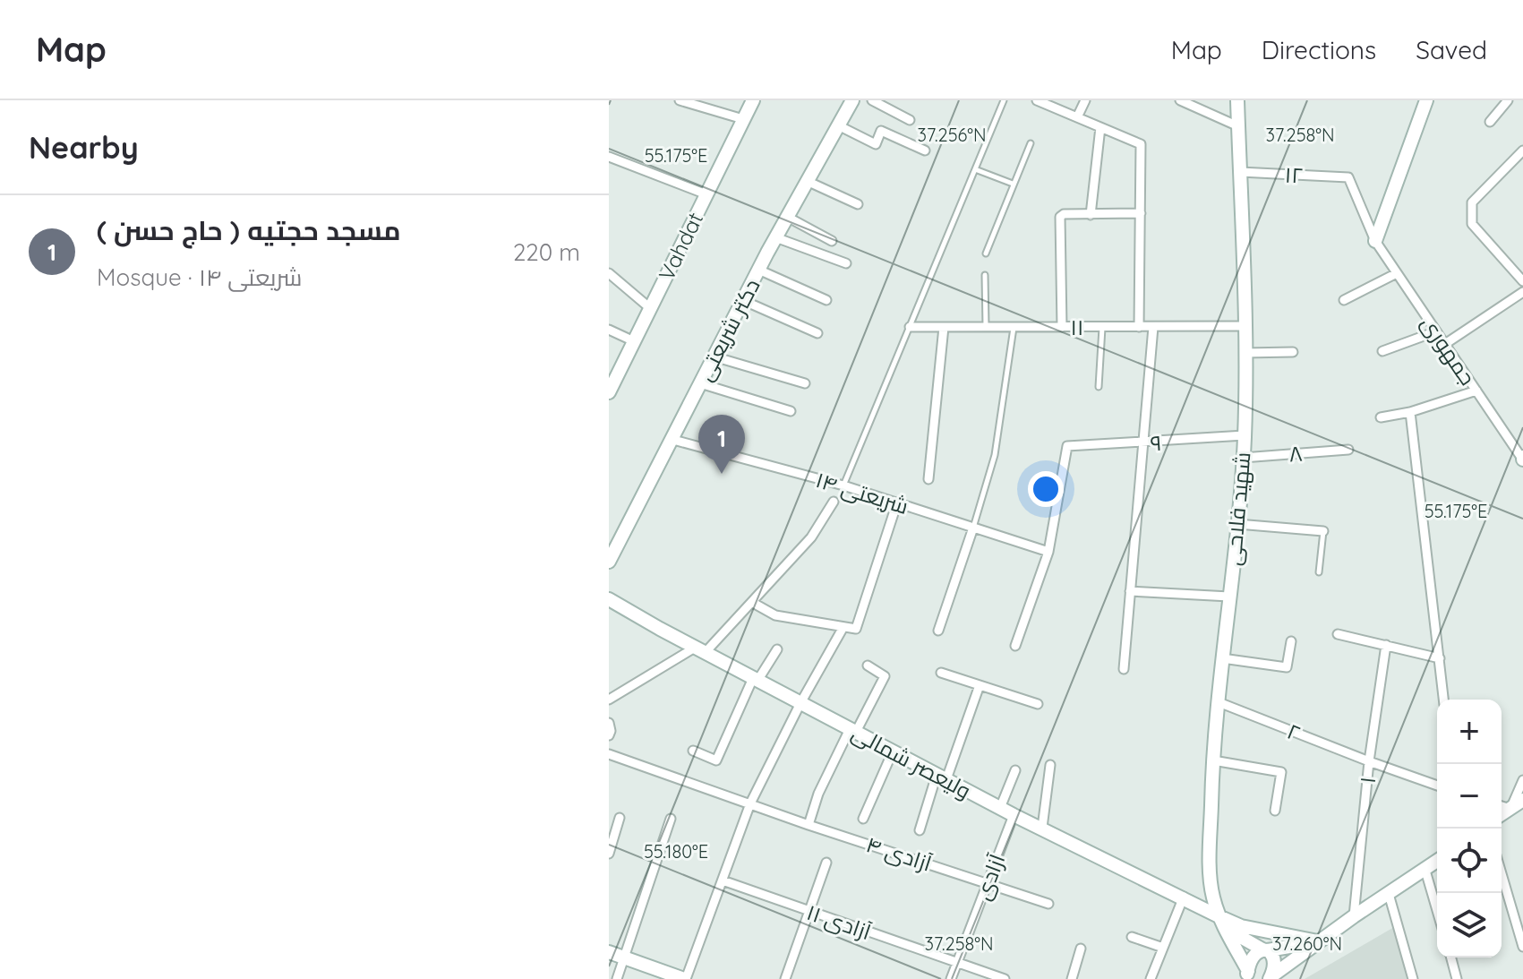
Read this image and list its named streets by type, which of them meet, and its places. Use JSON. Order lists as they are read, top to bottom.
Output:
{
  "streets": {
    "street": [
      "۱۲",
      "Vahdat",
      "۱۱",
      "دکتر شریعتی",
      "جمهوری",
      "۹",
      "۸",
      "شریعتی ۱۴",
      "شهید فلاحی",
      "۲",
      "ولیعصر شمالی",
      "۱",
      "آزادی ۴",
      "آزادی",
      "آزادی ۱۱"
    ]
  },
  "crossings": [
    ["۱۲", "جمهوری"],
    ["۱۲", "شهید فلاحی"],
    ["۱۱", "شهید فلاحی"],
    ["دکتر شریعتی", "شریعتی ۱۴"],
    ["۹", "شریعتی ۱۴"],
    ["۹", "شهید فلاحی"],
    ["۸", "شهید فلاحی"],
    ["شهید فلاحی", "۲"],
    ["شهید فلاحی", "ولیعصر شمالی"],
    ["۲", "۱"],
    ["ولیعصر شمالی", "آزادی"],
    ["آزادی ۴", "آزادی"],
    ["آزادی", "آزادی ۱۱"]
  ],
  "page": {
    "header": "Map",
    "nav": ["Map", "Directions", "Saved"],
    "heading": "Nearby",
    "list": [
      {
        "mark": "1",
        "name": "مسجد حجتیه ( حاج حسن )",
        "note": "Mosque · شریعتی ۱۴",
        "value": "220 m"
      }
    ],
    "pins": "1",
    "map_buttons": ["+", "−"]
  },
  "coordinates": [
    "37.256°N",
    "37.258°N",
    "55.175°E",
    "55.180°E",
    "37.260°N"
  ]
}
